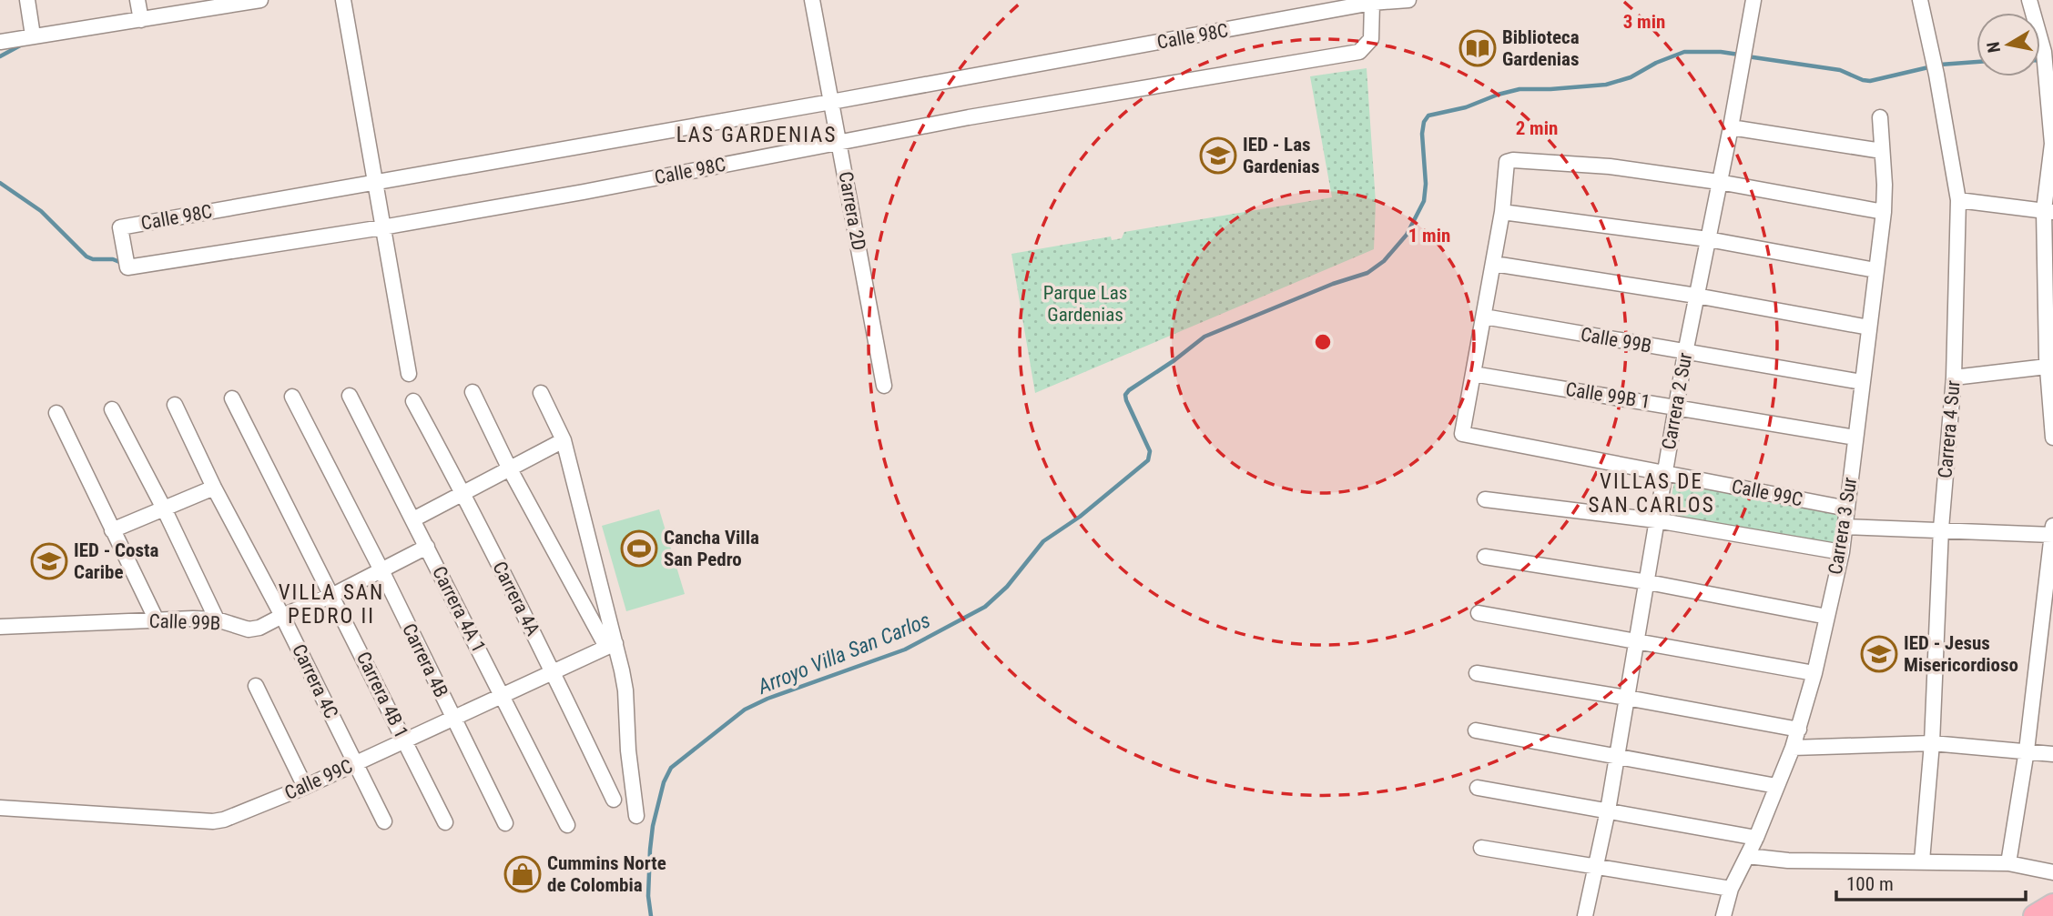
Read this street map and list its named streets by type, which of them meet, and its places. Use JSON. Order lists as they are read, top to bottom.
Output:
{
  "streets": {
    "street": [
      "Calle 98C",
      "Carrera 2D",
      "Calle 99B",
      "Calle 99B 1",
      "Carrera 2 Sur",
      "Carrera 4 Sur",
      "Calle 99C",
      "Carrera 3 Sur",
      "Carrera 4A",
      "Carrera 4A 1",
      "Carrera 4B",
      "Carrera 4C",
      "Carrera 4B 1"
    ]
  },
  "crossings": [
    ["Calle 98C", "Carrera 2D"],
    ["Calle 99B", "Carrera 2 Sur"],
    ["Calle 99B", "Carrera 3 Sur"],
    ["Calle 99B", "Carrera 4A 1"],
    ["Calle 99B", "Carrera 4B"],
    ["Calle 99B", "Carrera 4C"],
    ["Calle 99B", "Carrera 4B 1"],
    ["Calle 99B 1", "Carrera 2 Sur"],
    ["Calle 99B 1", "Calle 99C"],
    ["Calle 99B 1", "Carrera 3 Sur"],
    ["Carrera 2 Sur", "Calle 99C"],
    ["Calle 99C", "Carrera 3 Sur"],
    ["Calle 99C", "Carrera 4A"],
    ["Calle 99C", "Carrera 4A 1"],
    ["Calle 99C", "Carrera 4B"],
    ["Calle 99C", "Carrera 4C"],
    ["Calle 99C", "Carrera 4B 1"]
  ],
  "districts": ["LAS GARDENIAS", "VILLAS DE SAN CARLOS", "VILLA SAN PEDRO II"],
  "water": ["Arroyo Villa San Carlos"],
  "parks": ["Parque Las Gardenias"],
  "places": {
    "library": ["Biblioteca Gardenias"],
    "school or university": ["IED - Las Gardenias", "IED - Costa Caribe", "IED - Jesus Misericordioso"],
    "sports": ["Cancha Villa San Pedro"],
    "shop": ["Cummins Norte de Colombia"]
  },
  "scale_bar": "100 m",
  "north": "left",
  "rings": ["3 min", "2 min", "1 min"]
}
